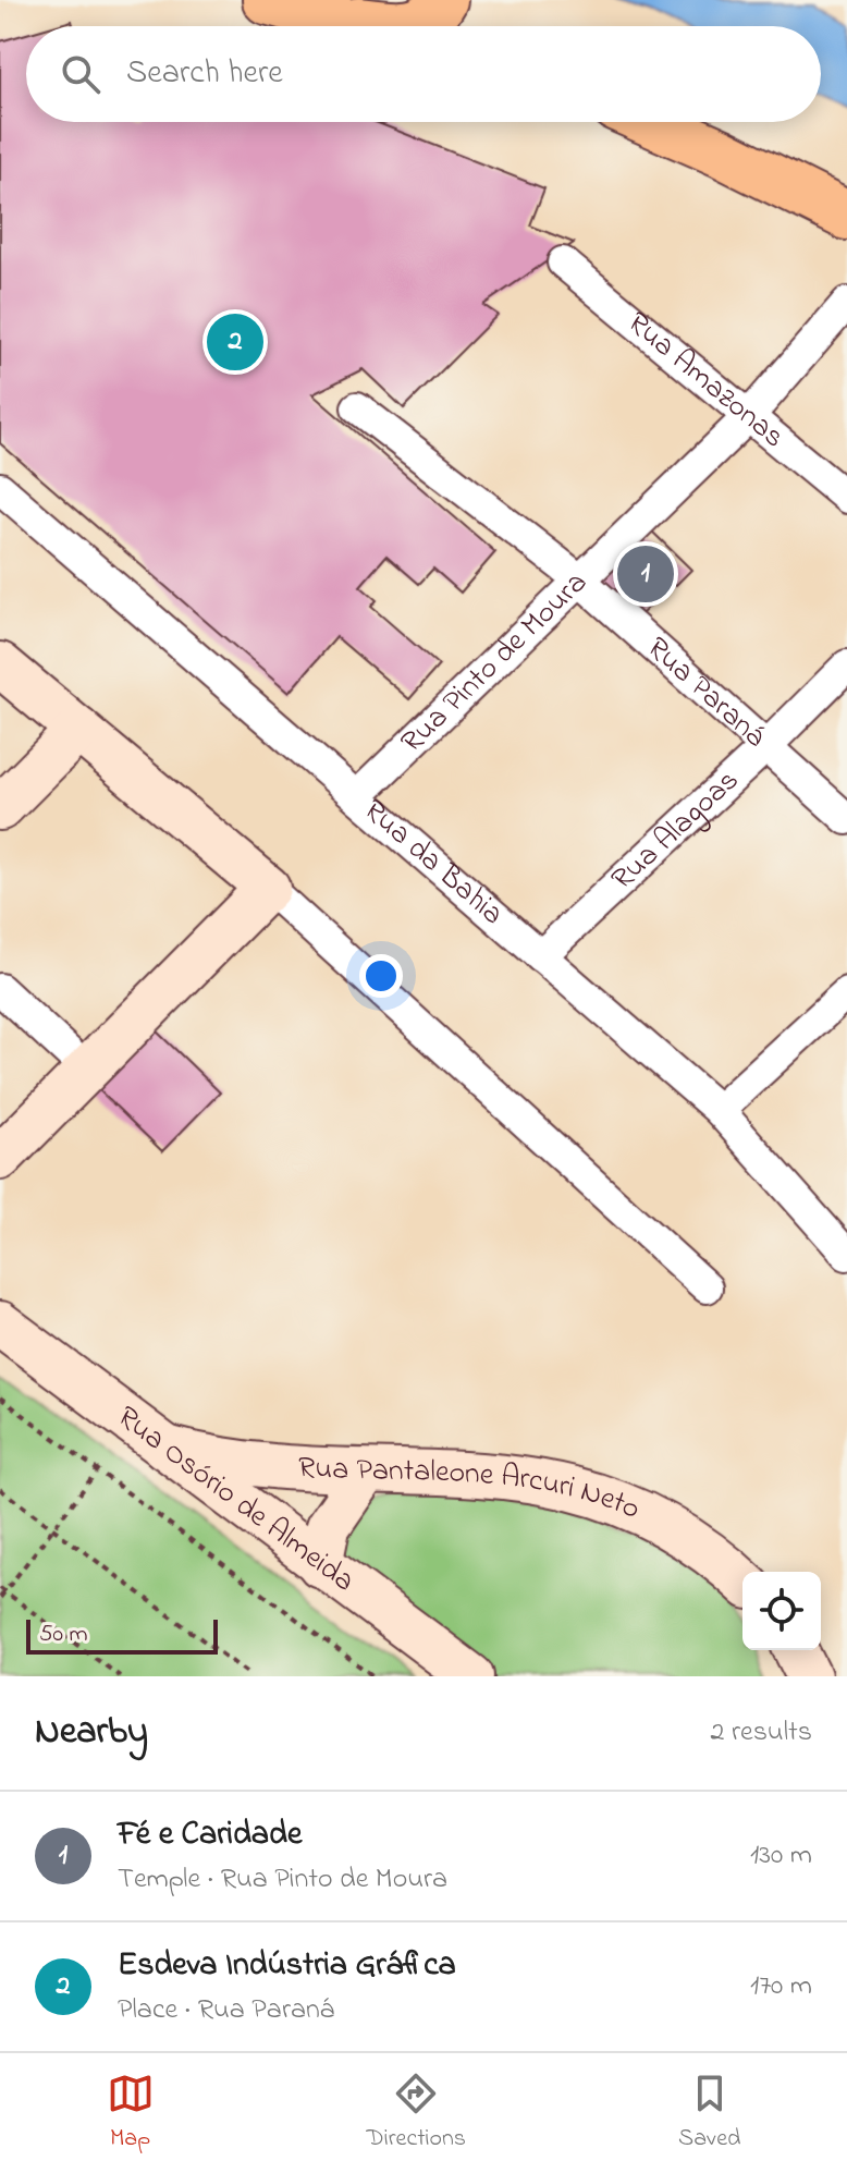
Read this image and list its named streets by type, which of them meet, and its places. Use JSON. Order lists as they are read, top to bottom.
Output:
{
  "streets": {
    "main road": ["Rua Pantaleone Arcuri Neto", "Rua Osório de Almeida"],
    "street": [
      "Rua Amazonas",
      "Rua Pinto de Moura",
      "Rua Paraná",
      "Rua Alagoas",
      "Rua da Bahia"
    ]
  },
  "crossings": [
    ["Rua Amazonas", "Rua Pinto de Moura"],
    ["Rua Pinto de Moura", "Rua Paraná"],
    ["Rua Pinto de Moura", "Rua da Bahia"],
    ["Rua Paraná", "Rua Alagoas"],
    ["Rua Alagoas", "Rua da Bahia"],
    ["Rua Pantaleone Arcuri Neto", "Rua Osório de Almeida"]
  ],
  "scale_bar": "50 m",
  "page": {
    "search": "Search here",
    "pins": ["2", "1"],
    "scale": "50 m",
    "heading": ["Nearby", "2 results"],
    "list": [
      {
        "mark": "1",
        "name": "Fé e Caridade",
        "note": "Temple · Rua Pinto de Moura",
        "value": "130 m"
      },
      {
        "mark": "2",
        "name": "Esdeva Indústria Gráfica",
        "note": "Place · Rua Paraná",
        "value": "170 m"
      }
    ],
    "nav": ["Map", "Directions", "Saved"]
  }
}
